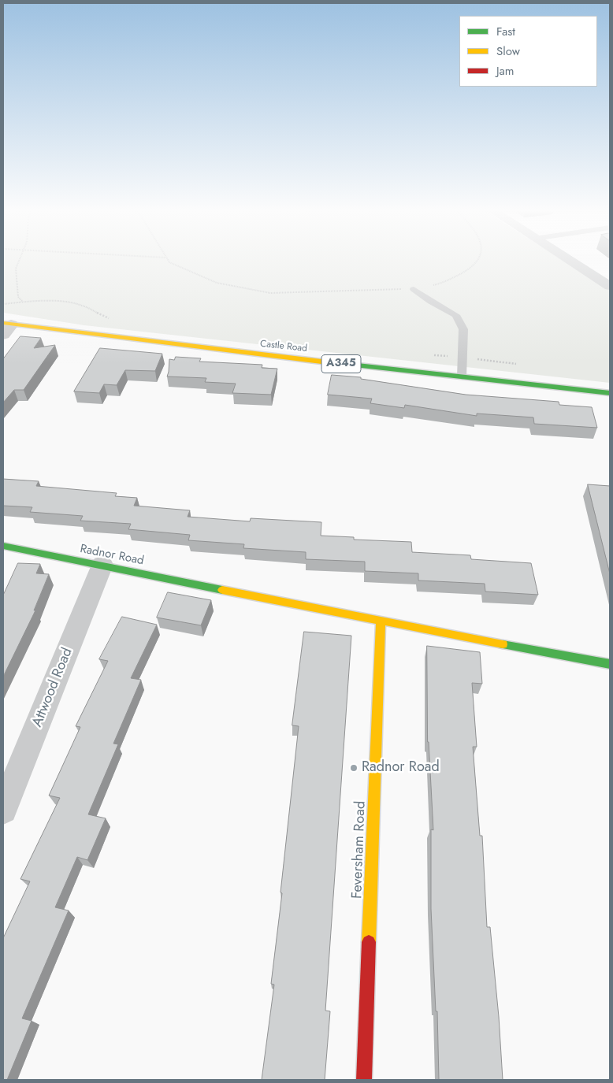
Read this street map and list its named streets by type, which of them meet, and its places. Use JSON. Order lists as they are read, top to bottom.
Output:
{
  "streets": {
    "street": [
      "Castle Road",
      "A345",
      "Radnor Road",
      "Attwood Road",
      "Feversham Road"
    ]
  },
  "crossings": [
    ["Radnor Road", "Attwood Road"],
    ["Radnor Road", "Feversham Road"]
  ],
  "places": ["Radnor Road"],
  "legend": ["Fast", "Slow", "Jam"]
}
